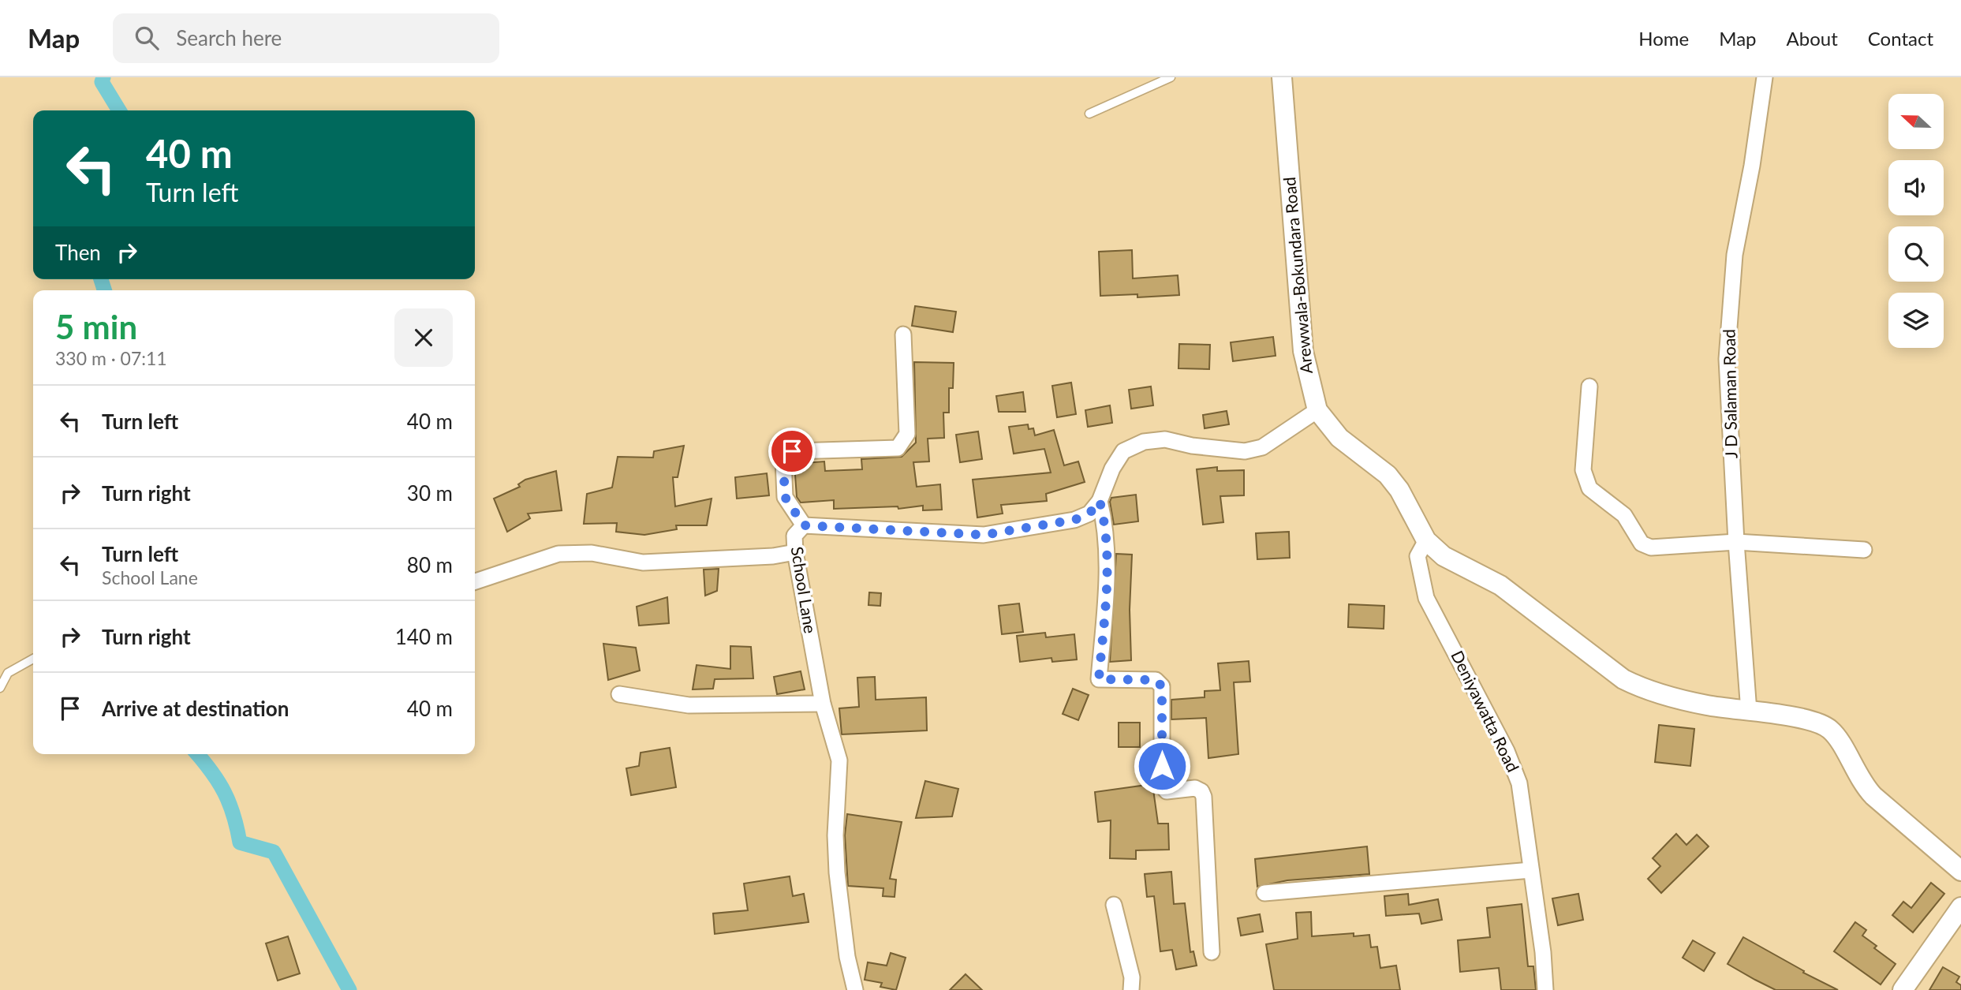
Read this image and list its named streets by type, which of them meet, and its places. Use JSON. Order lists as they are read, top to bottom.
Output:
{
  "streets": {
    "street": [
      "Arewwala-Bokundara Road",
      "J D Salaman Road",
      "School Lane",
      "Deniyawatta Road"
    ]
  },
  "crossings": [
    ["Arewwala-Bokundara Road", "J D Salaman Road"],
    ["Arewwala-Bokundara Road", "School Lane"],
    ["Arewwala-Bokundara Road", "Deniyawatta Road"]
  ],
  "north": "left",
  "page": {
    "header": "Map",
    "search": "Search here",
    "nav": [
      "Home",
      "Map",
      "About",
      "Contact"
    ],
    "turn": ["40 m", "Turn left"],
    "then": "Then",
    "heading": ["5 min", "330 m · 07:11"],
    "list": [
      {
        "name": "Turn left",
        "value": "40 m"
      },
      {
        "name": "Turn right",
        "value": "30 m"
      },
      {
        "name": "Turn left",
        "note": "School Lane",
        "value": "80 m"
      },
      {
        "name": "Turn right",
        "value": "140 m"
      },
      {
        "name": "Arrive at destination",
        "value": "40 m"
      }
    ]
  }
}
